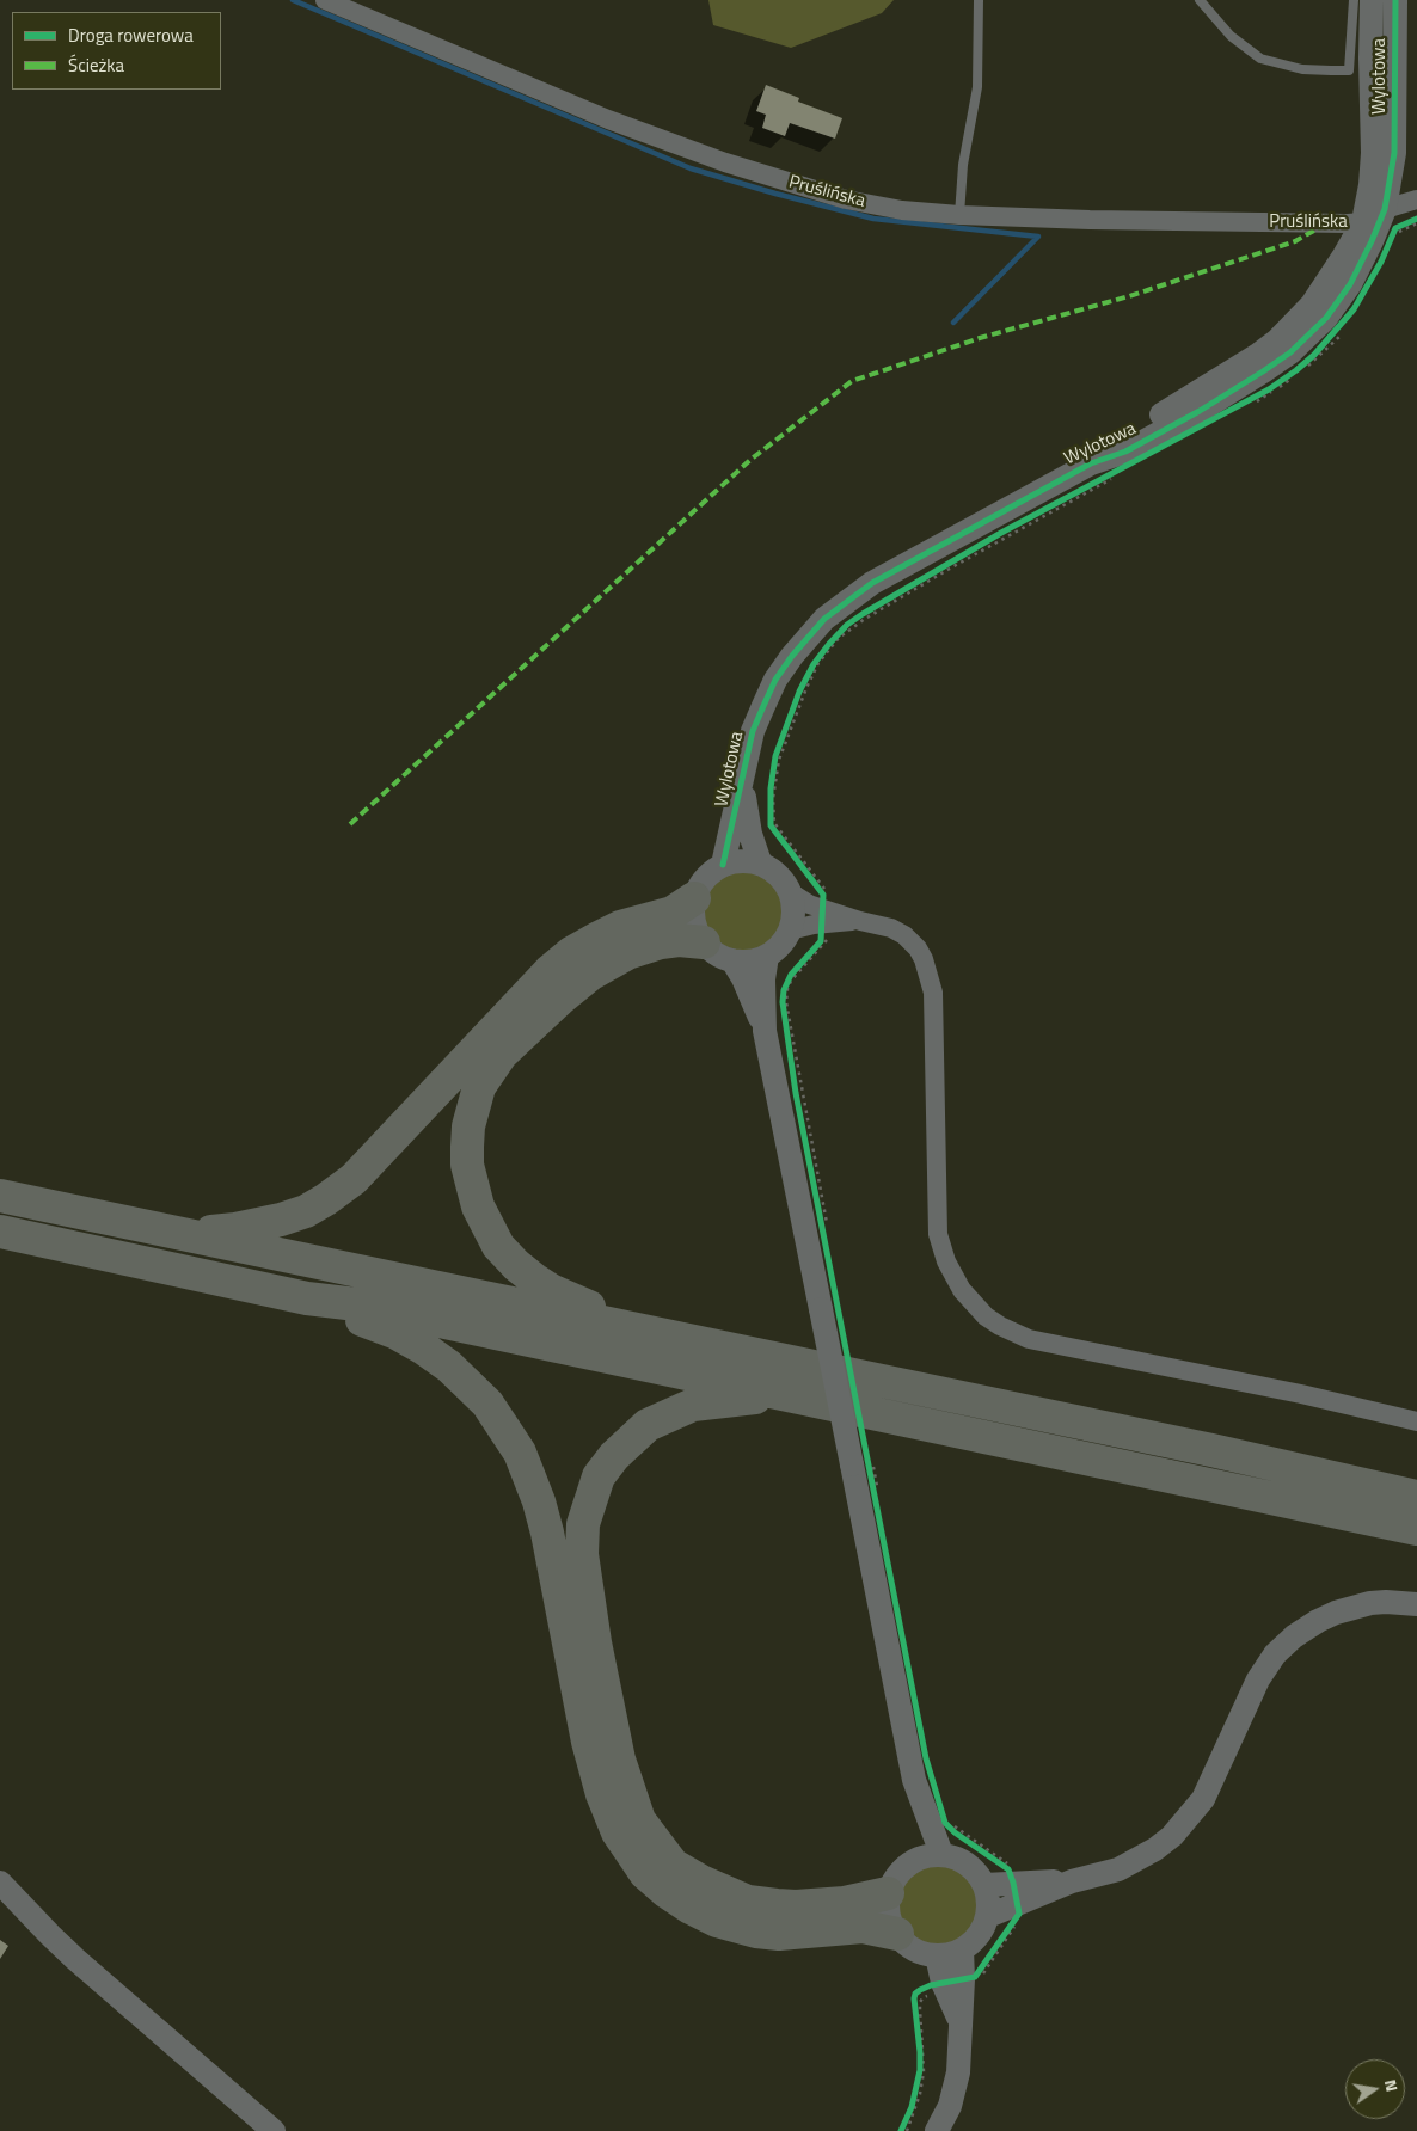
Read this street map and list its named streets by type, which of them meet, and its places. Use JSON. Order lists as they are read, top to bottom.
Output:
{
  "streets": {
    "street": ["Wylotowa", "Pruślińska"]
  },
  "crossings": [
    ["Wylotowa", "Pruślińska"]
  ],
  "legend": ["Droga rowerowa", "Ścieżka"],
  "north": "right"
}
